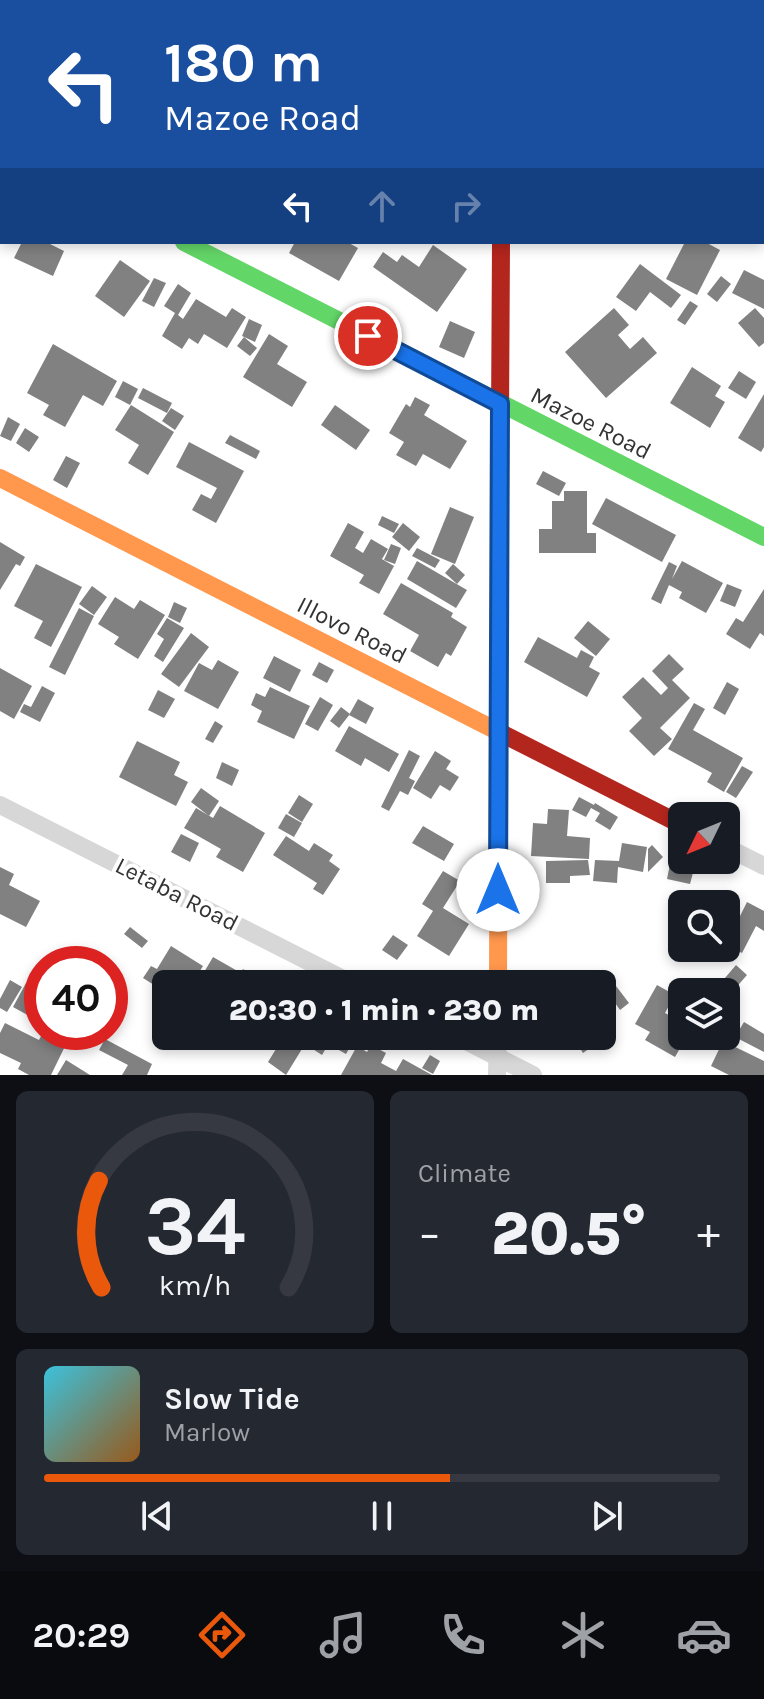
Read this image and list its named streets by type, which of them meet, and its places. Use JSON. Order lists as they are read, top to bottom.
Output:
{
  "streets": {
    "street": ["Mazoe Road", "Illovo Road", "Letaba Road"]
  },
  "north": "bottom left",
  "page": {
    "turn": ["180 m", "Mazoe Road"],
    "limit": "40",
    "trip": "20:30 · 1 min · 230 m",
    "tile": "Climate",
    "heat": ["−", "20.5°", "+"],
    "song": ["Slow Tide", "Marlow"],
    "tabs": "20:29",
    "gauge": ["34", "km/h"]
  }
}
